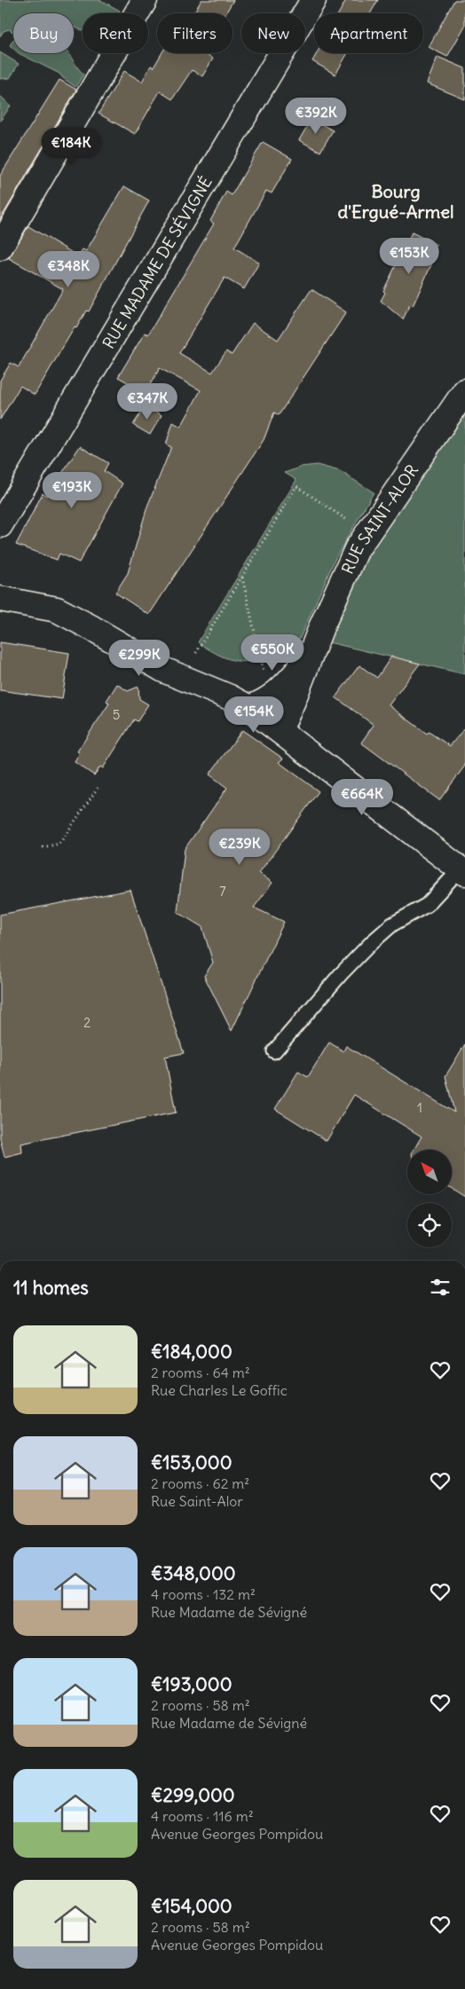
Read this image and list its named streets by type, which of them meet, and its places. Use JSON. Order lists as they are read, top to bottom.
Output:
{
  "streets": {
    "street": ["RUE MADAME DE SÉVIGNÉ", "RUE SAINT-ALOR"]
  },
  "districts": ["Bourg d'Ergué-Armel"],
  "house_numbers": [
    "5",
    "7",
    "2",
    "1"
  ],
  "north": "top left",
  "page": {
    "chip": [
      "Buy",
      "Rent",
      "Filters",
      "New",
      "Apartment"
    ],
    "price": [
      "€392K",
      "€184K",
      "€153K",
      "€348K",
      "€347K",
      "€193K",
      "€550K",
      "€299K",
      "€154K",
      "€664K",
      "€239K"
    ],
    "heading": "11 homes",
    "list": [
      {
        "name": "€184,000",
        "note": "2 rooms · 64 m² · Rue Charles Le Goffic"
      },
      {
        "name": "€153,000",
        "note": "2 rooms · 62 m² · Rue Saint-Alor"
      },
      {
        "name": "€348,000",
        "note": "4 rooms · 132 m² · Rue Madame de Sévigné"
      },
      {
        "name": "€193,000",
        "note": "2 rooms · 58 m² · Rue Madame de Sévigné"
      },
      {
        "name": "€299,000",
        "note": "4 rooms · 116 m² · Avenue Georges Pompidou"
      },
      {
        "name": "€154,000",
        "note": "2 rooms · 58 m² · Avenue Georges Pompidou"
      }
    ]
  }
}
